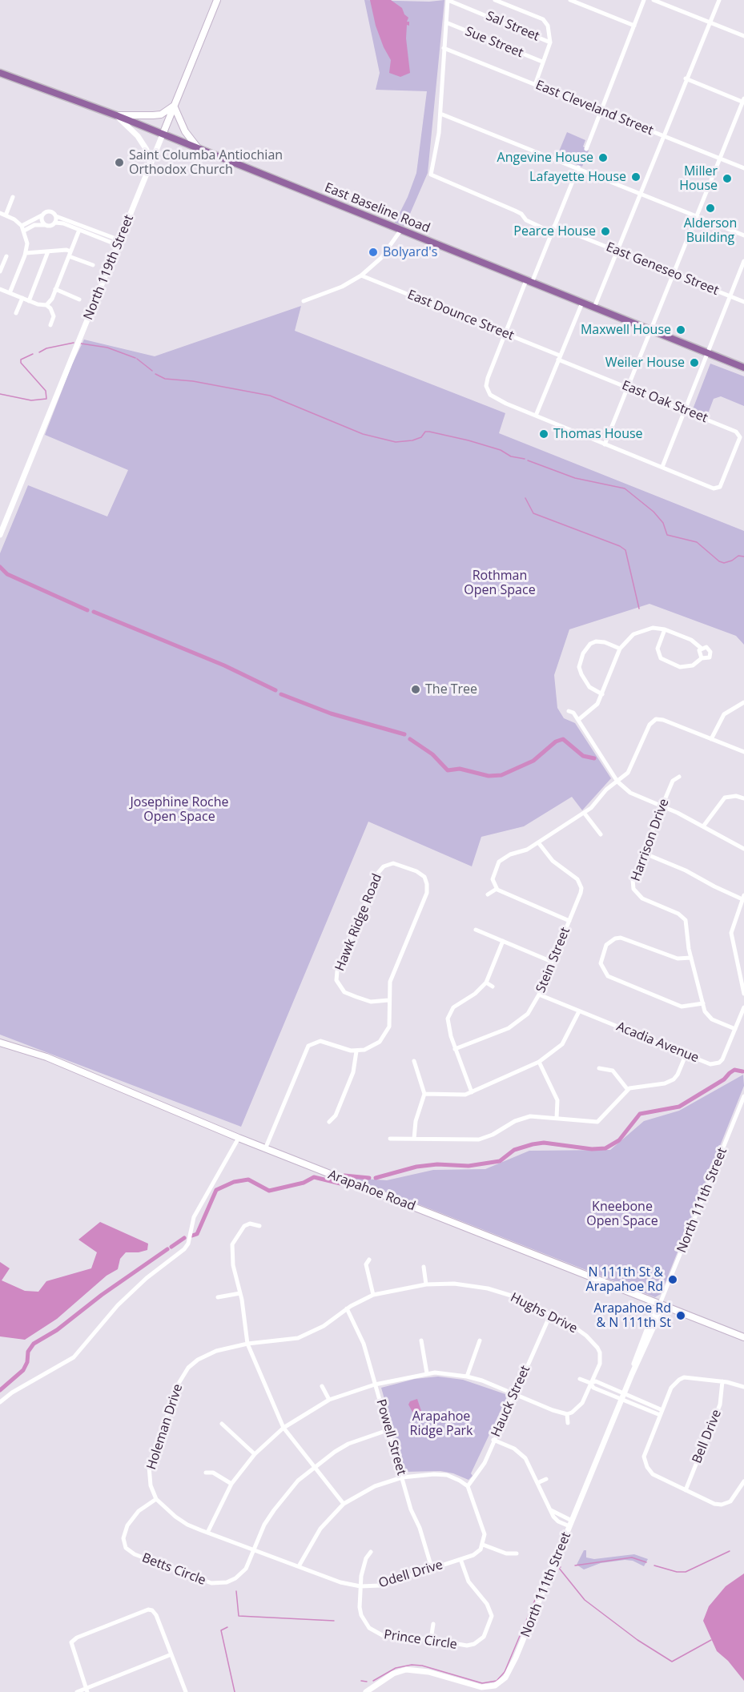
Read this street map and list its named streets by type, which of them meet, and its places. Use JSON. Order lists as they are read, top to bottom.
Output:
{
  "streets": {
    "main road": ["East Baseline Road", "North 119th Street", "Arapahoe Road"],
    "street": [
      "Sal Street",
      "Sue Street",
      "East Cleveland Street",
      "East Geneseo Street",
      "East Dounce Street",
      "East Oak Street",
      "Harrison Drive",
      "Hawk Ridge Road",
      "Stein Street",
      "Acadia Avenue",
      "North 111th Street",
      "Hughs Drive",
      "Hauck Street",
      "Holeman Drive",
      "Bell Drive",
      "Powell Street",
      "Betts Circle",
      "Odell Drive",
      "Prince Circle"
    ]
  },
  "crossings": [
    ["East Baseline Road", "North 119th Street"],
    ["East Dounce Street", "East Oak Street"],
    ["Harrison Drive", "Acadia Avenue"],
    ["Stein Street", "Acadia Avenue"],
    ["Arapahoe Road", "North 111th Street"],
    ["Hughs Drive", "Hauck Street"],
    ["Hughs Drive", "Holeman Drive"],
    ["Hughs Drive", "Powell Street"],
    ["Holeman Drive", "Betts Circle"],
    ["Powell Street", "Betts Circle"],
    ["Powell Street", "Odell Drive"],
    ["Betts Circle", "Odell Drive"],
    ["Odell Drive", "Prince Circle"]
  ],
  "parks": [
    "Rothman Open Space",
    "Josephine Roche Open Space",
    "Kneebone Open Space",
    "Arapahoe Ridge Park"
  ],
  "places": [
    "Angevine House",
    "Saint Columba Antiochian Orthodox Church",
    "Lafayette House",
    "Miller House",
    "Alderson Building",
    "Pearce House",
    "Bolyard's",
    "Maxwell House",
    "Weiler House",
    "Thomas House",
    "The Tree",
    "N 111th St & Arapahoe Rd",
    "Arapahoe Rd & N 111th St"
  ]
}
